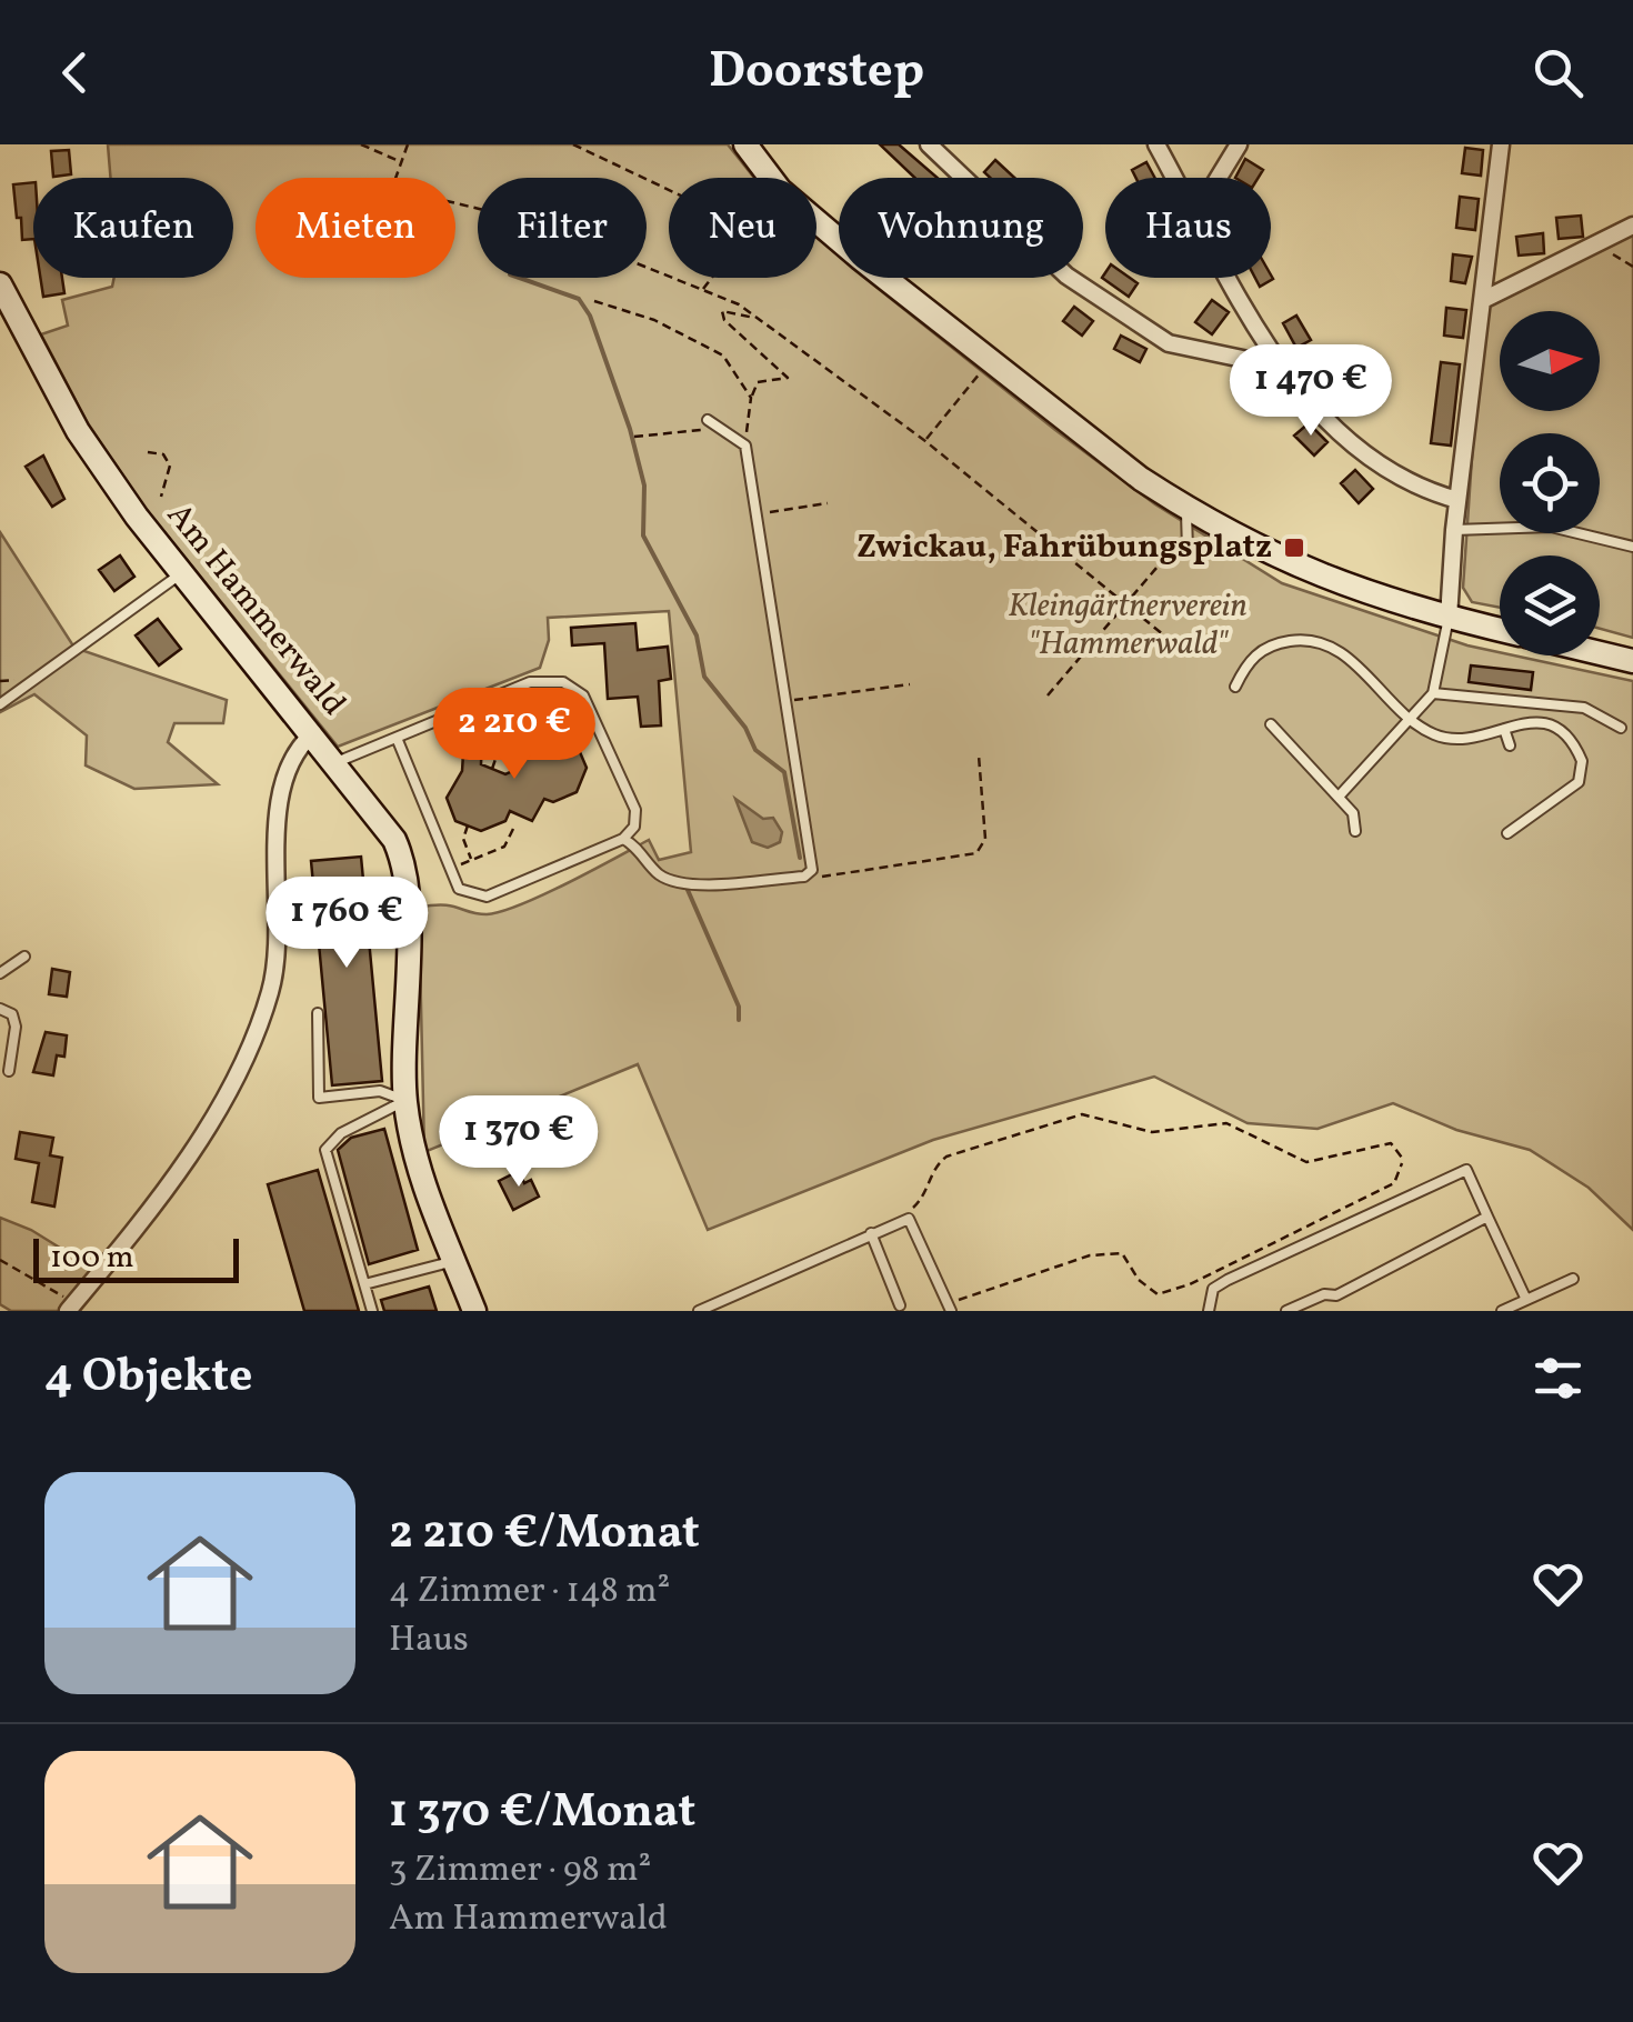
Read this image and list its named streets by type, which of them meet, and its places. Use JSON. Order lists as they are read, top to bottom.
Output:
{
  "streets": {
    "main road": ["Am Hammerwald"]
  },
  "parks": ["Kleingärtnerverein \"Hammerwald\""],
  "places": {
    "transit": ["Zwickau, Fahrübungsplatz"]
  },
  "scale_bar": "100 m",
  "north": "right",
  "page": {
    "header": "Doorstep",
    "chip": [
      "Kaufen",
      "Mieten",
      "Filter",
      "Neu",
      "Wohnung",
      "Haus"
    ],
    "price": [
      "1 470 €",
      "2 210 €",
      "1 760 €",
      "1 370 €"
    ],
    "scale": "100 m",
    "heading": "4 Objekte",
    "list": [
      {
        "name": "2 210 €/Monat",
        "note": "4 Zimmer · 148 m² · Haus"
      },
      {
        "name": "1 370 €/Monat",
        "note": "3 Zimmer · 98 m² · Am Hammerwald"
      }
    ]
  }
}
